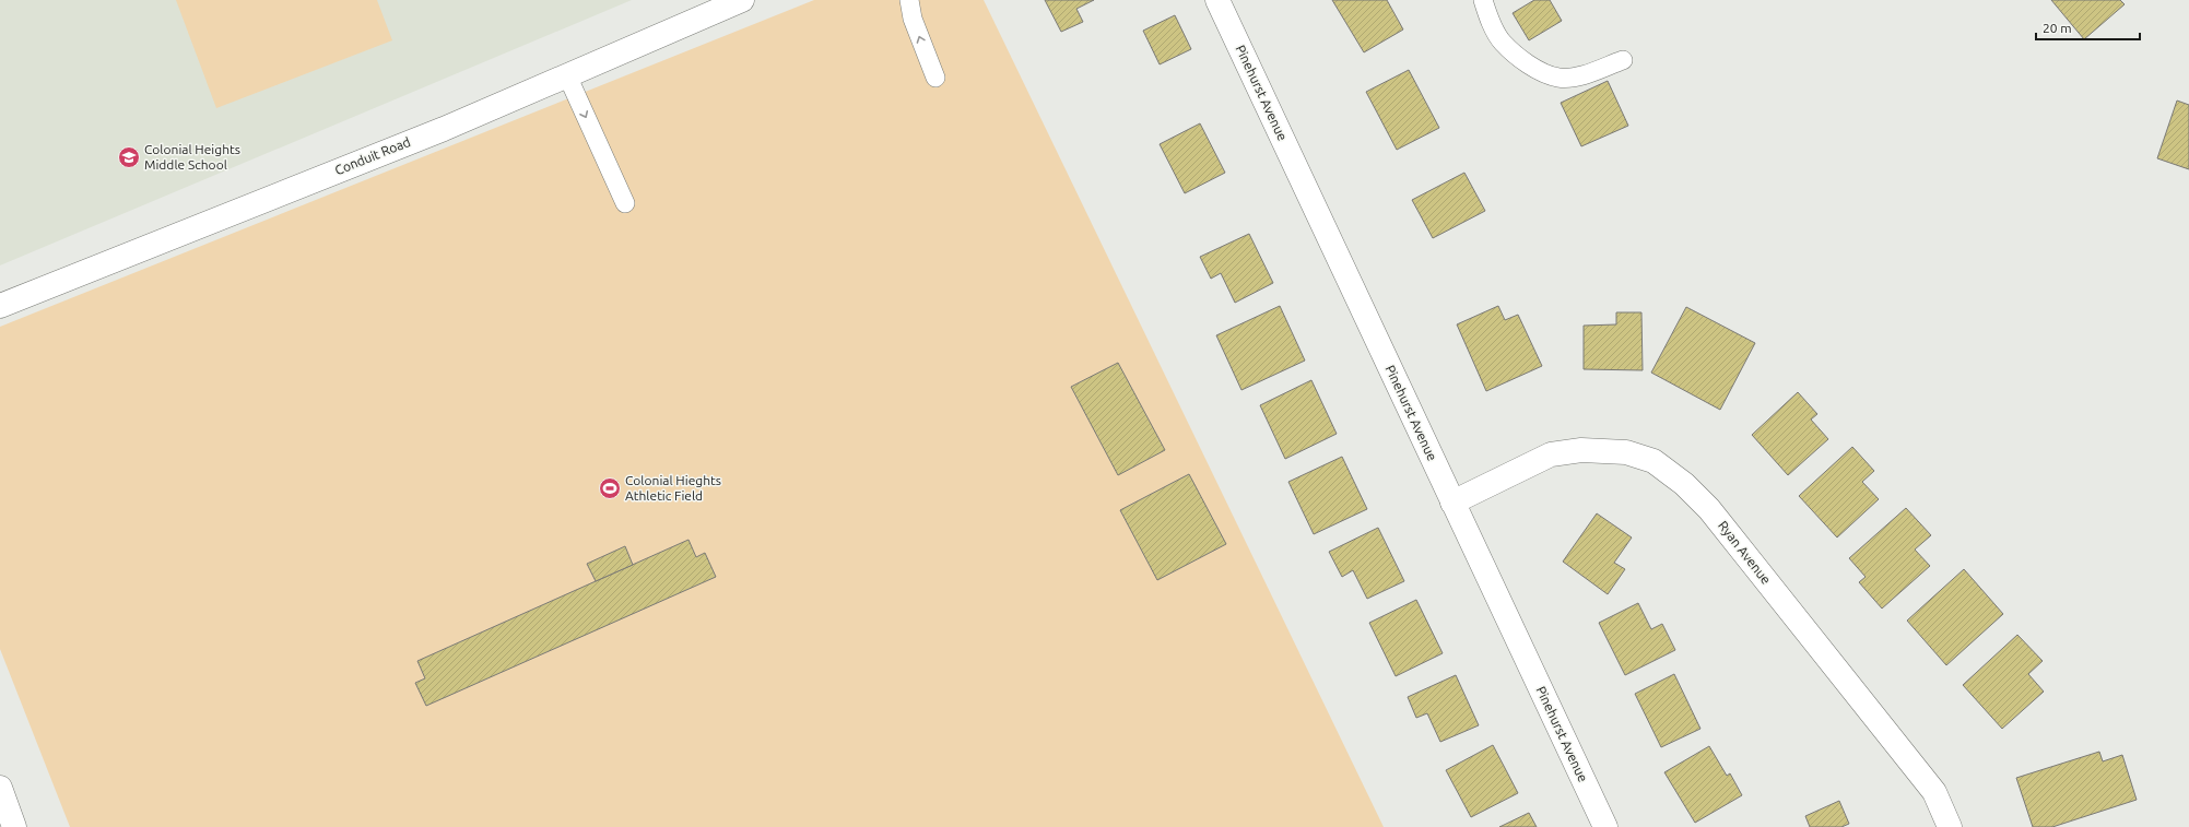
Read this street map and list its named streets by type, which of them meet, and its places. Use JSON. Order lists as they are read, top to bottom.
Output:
{
  "streets": {
    "street": ["Pinehurst Avenue", "Conduit Road", "Ryan Avenue"]
  },
  "crossings": [
    ["Pinehurst Avenue", "Ryan Avenue"]
  ],
  "places": {
    "school or university": ["Colonial Heights Middle School"],
    "sports": ["Colonial Hieghts Athletic Field"]
  },
  "scale_bar": "20 m"
}
